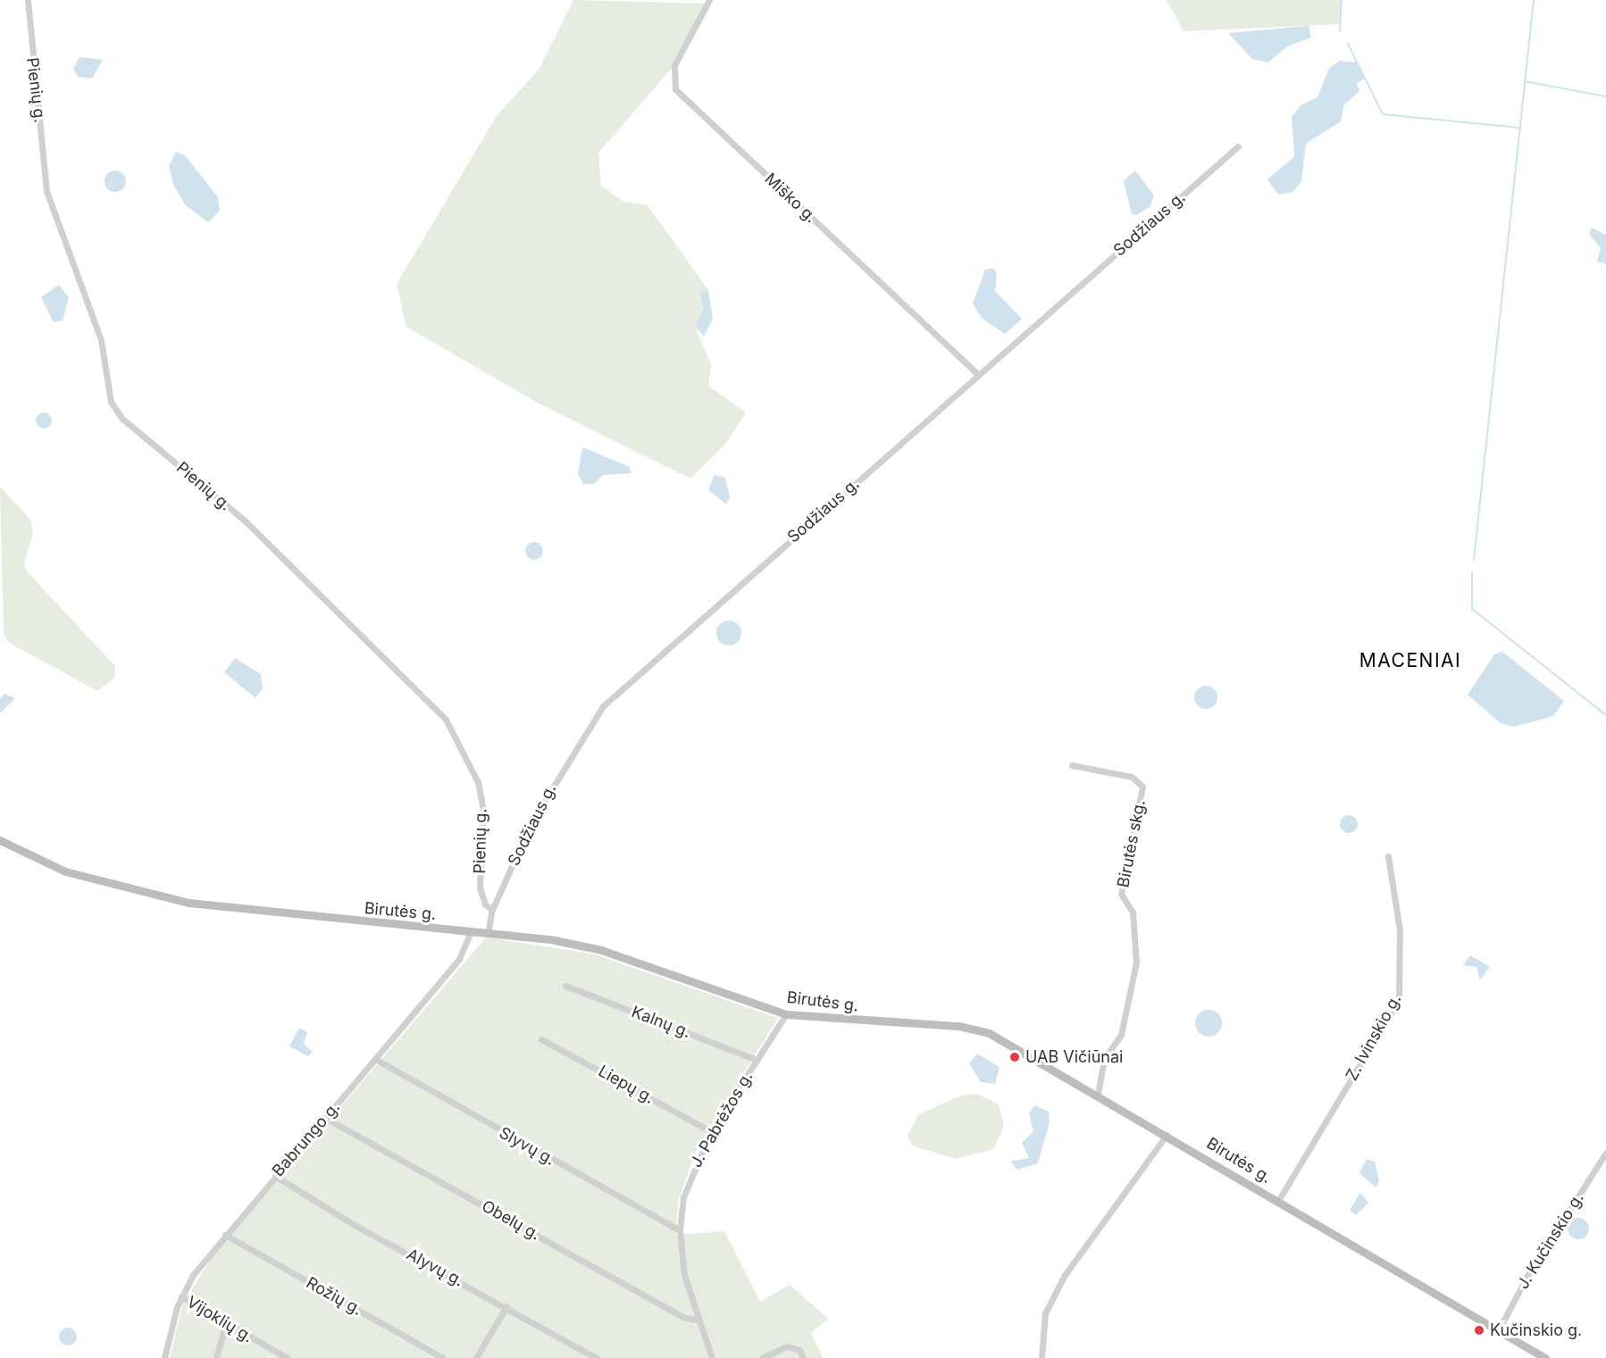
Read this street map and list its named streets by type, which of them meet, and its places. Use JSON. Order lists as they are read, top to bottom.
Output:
{
  "streets": {
    "main road": ["Birutės g."],
    "street": [
      "Pienių g.",
      "Miško g.",
      "Sodžiaus g.",
      "Birutės skg.",
      "Kalnų g.",
      "Z. Ivinskio g.",
      "Liepų g.",
      "J. Pabrėžos g.",
      "Babrungo g.",
      "Slyvų g.",
      "Obelų g.",
      "J. Kučinskio g.",
      "Alyvų g.",
      "Rožių g.",
      "Vijoklių g."
    ]
  },
  "crossings": [
    ["Pienių g.", "Sodžiaus g."],
    ["Miško g.", "Sodžiaus g."],
    ["Sodžiaus g.", "Birutės g."],
    ["Birutės skg.", "Birutės g."],
    ["Birutės g.", "Z. Ivinskio g."],
    ["Birutės g.", "J. Pabrėžos g."],
    ["Birutės g.", "Babrungo g."],
    ["Birutės g.", "J. Kučinskio g."],
    ["Kalnų g.", "J. Pabrėžos g."],
    ["Liepų g.", "J. Pabrėžos g."],
    ["J. Pabrėžos g.", "Slyvų g."],
    ["J. Pabrėžos g.", "Obelų g."],
    ["Babrungo g.", "Slyvų g."],
    ["Babrungo g.", "Obelų g."],
    ["Babrungo g.", "Alyvų g."],
    ["Babrungo g.", "Rožių g."],
    ["Babrungo g.", "Vijoklių g."]
  ],
  "districts": ["MACENIAI"],
  "places": ["UAB Vičiūnai", "Kučinskio g."]
}
